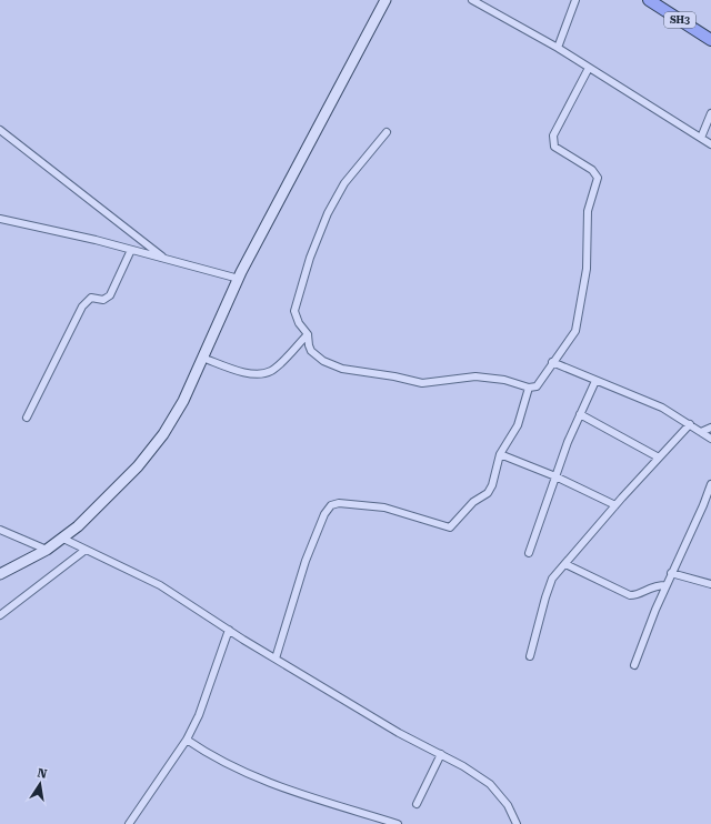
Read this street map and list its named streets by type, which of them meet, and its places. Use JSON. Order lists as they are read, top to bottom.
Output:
{
  "streets": {
    "main road": ["SH3"]
  },
  "north": "top"
}
